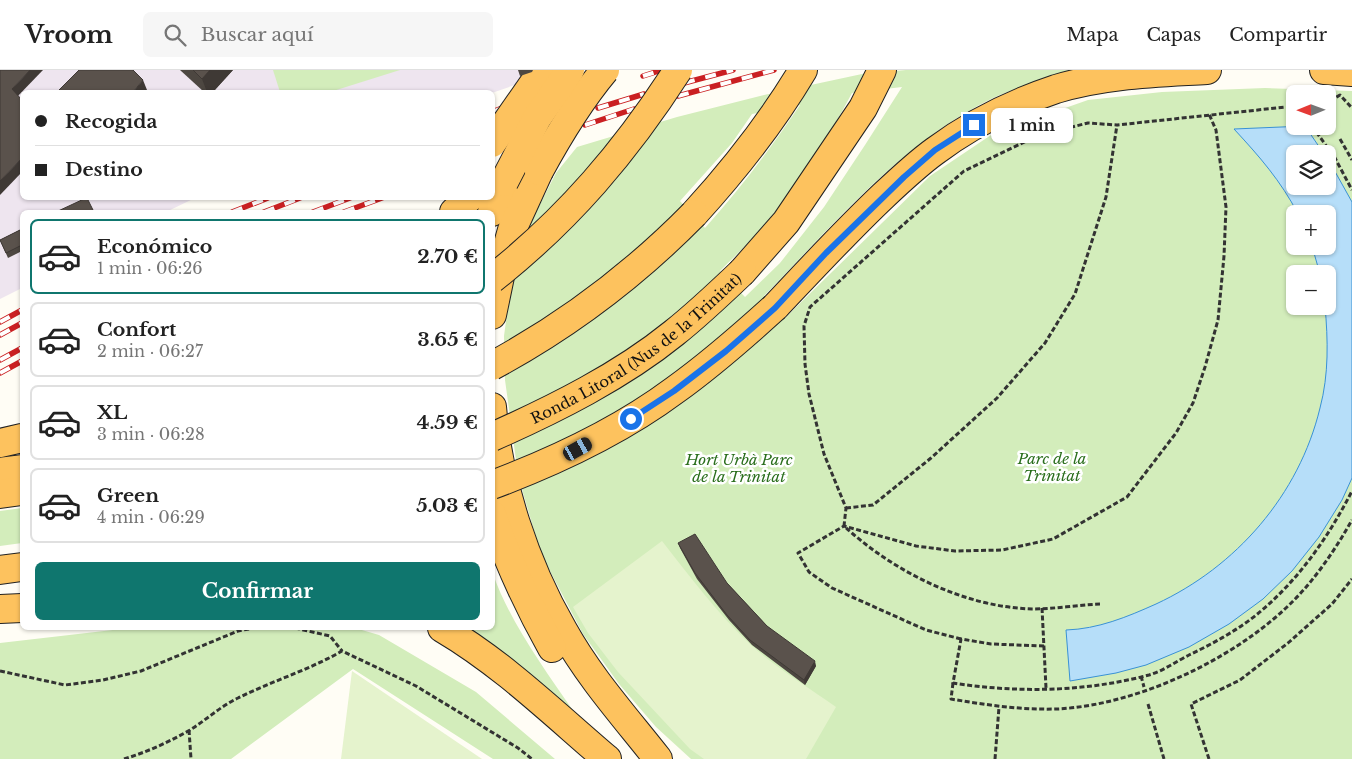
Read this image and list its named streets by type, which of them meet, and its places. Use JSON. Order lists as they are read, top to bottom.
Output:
{
  "streets": {
    "highway": ["Ronda Litoral (Nus de la Trinitat)"]
  },
  "parks": ["Parc de la Trinitat", "Hort Urbà Parc de la Trinitat"],
  "north": "left",
  "page": {
    "header": "Vroom",
    "search": "Buscar aquí",
    "nav": ["Mapa", "Capas", "Compartir"],
    "map_buttons": ["+", "−"],
    "banner": ["Recogida", "Destino"],
    "bubble": "1 min",
    "list": [
      {
        "name": "Económico",
        "note": "1 min · 06:26",
        "value": "2.70 €"
      },
      {
        "name": "Confort",
        "note": "2 min · 06:27",
        "value": "3.65 €"
      },
      {
        "name": "XL",
        "note": "3 min · 06:28",
        "value": "4.59 €"
      },
      {
        "name": "Green",
        "note": "4 min · 06:29",
        "value": "5.03 €"
      }
    ],
    "buttons": "Confirmar"
  }
}
